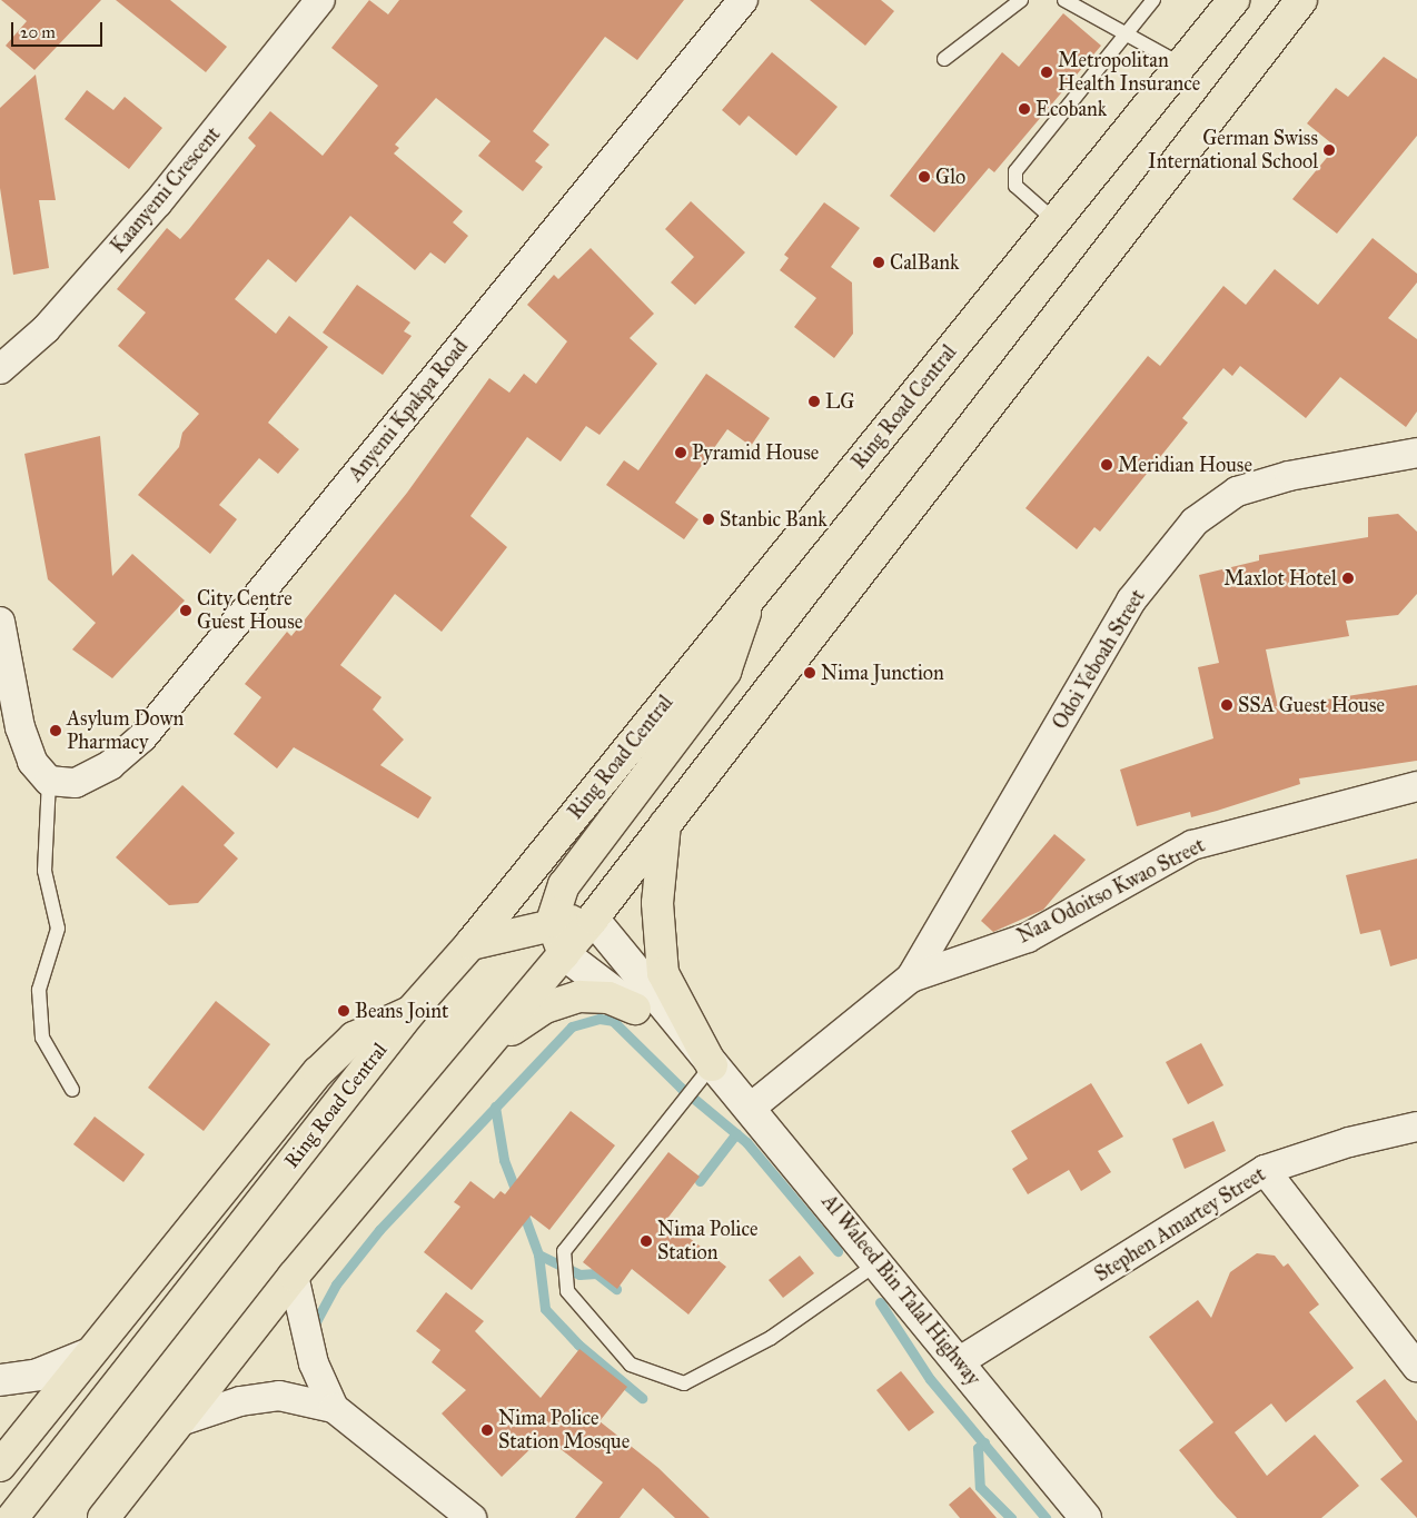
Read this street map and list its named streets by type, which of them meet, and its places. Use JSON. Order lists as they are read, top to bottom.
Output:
{
  "streets": {
    "main road": ["Ring Road Central"],
    "street": [
      "Kaanyemi Crescent",
      "Anyemi Kpakpa Road",
      "Odoi Yeboah Street",
      "Naa Odoitso Kwao Street",
      "Stephen Amartey Street",
      "Al Waleed Bin Talal Highway"
    ]
  },
  "crossings": [
    ["Odoi Yeboah Street", "Naa Odoitso Kwao Street"],
    ["Naa Odoitso Kwao Street", "Al Waleed Bin Talal Highway"],
    ["Stephen Amartey Street", "Al Waleed Bin Talal Highway"]
  ],
  "places": [
    "Metropolitan Health Insurance",
    "Ecobank",
    "German Swiss International School",
    "Glo",
    "CalBank",
    "LG",
    "Pyramid House",
    "Meridian House",
    "Stanbic Bank",
    "Maxlot Hotel",
    "City Centre Guest House",
    "Nima Junction",
    "SSA Guest House",
    "Asylum Down Pharmacy",
    "Beans Joint",
    "Nima Police Station",
    "Nima Police Station Mosque"
  ],
  "scale_bar": "20 m"
}
